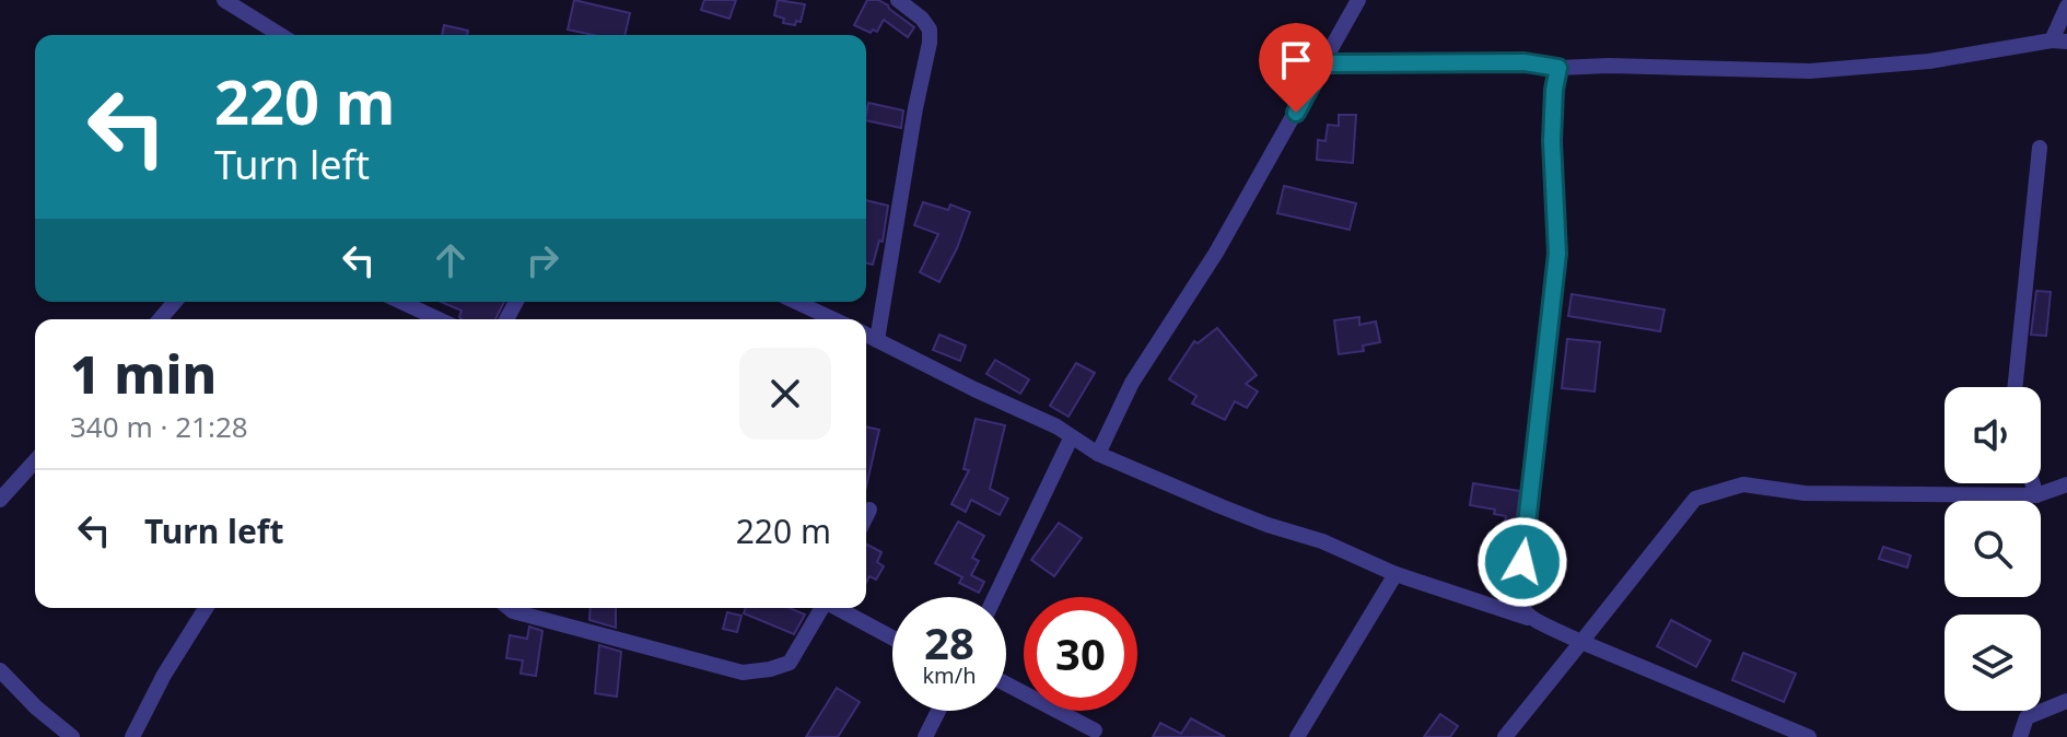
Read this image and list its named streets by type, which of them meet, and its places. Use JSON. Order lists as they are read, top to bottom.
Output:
{
  "page": {
    "turn": ["220 m", "Turn left"],
    "heading": ["1 min", "340 m · 21:28"],
    "list": [
      {
        "name": "Turn left",
        "value": "220 m"
      }
    ],
    "speed": "28 km/h",
    "limit": "30"
  }
}
